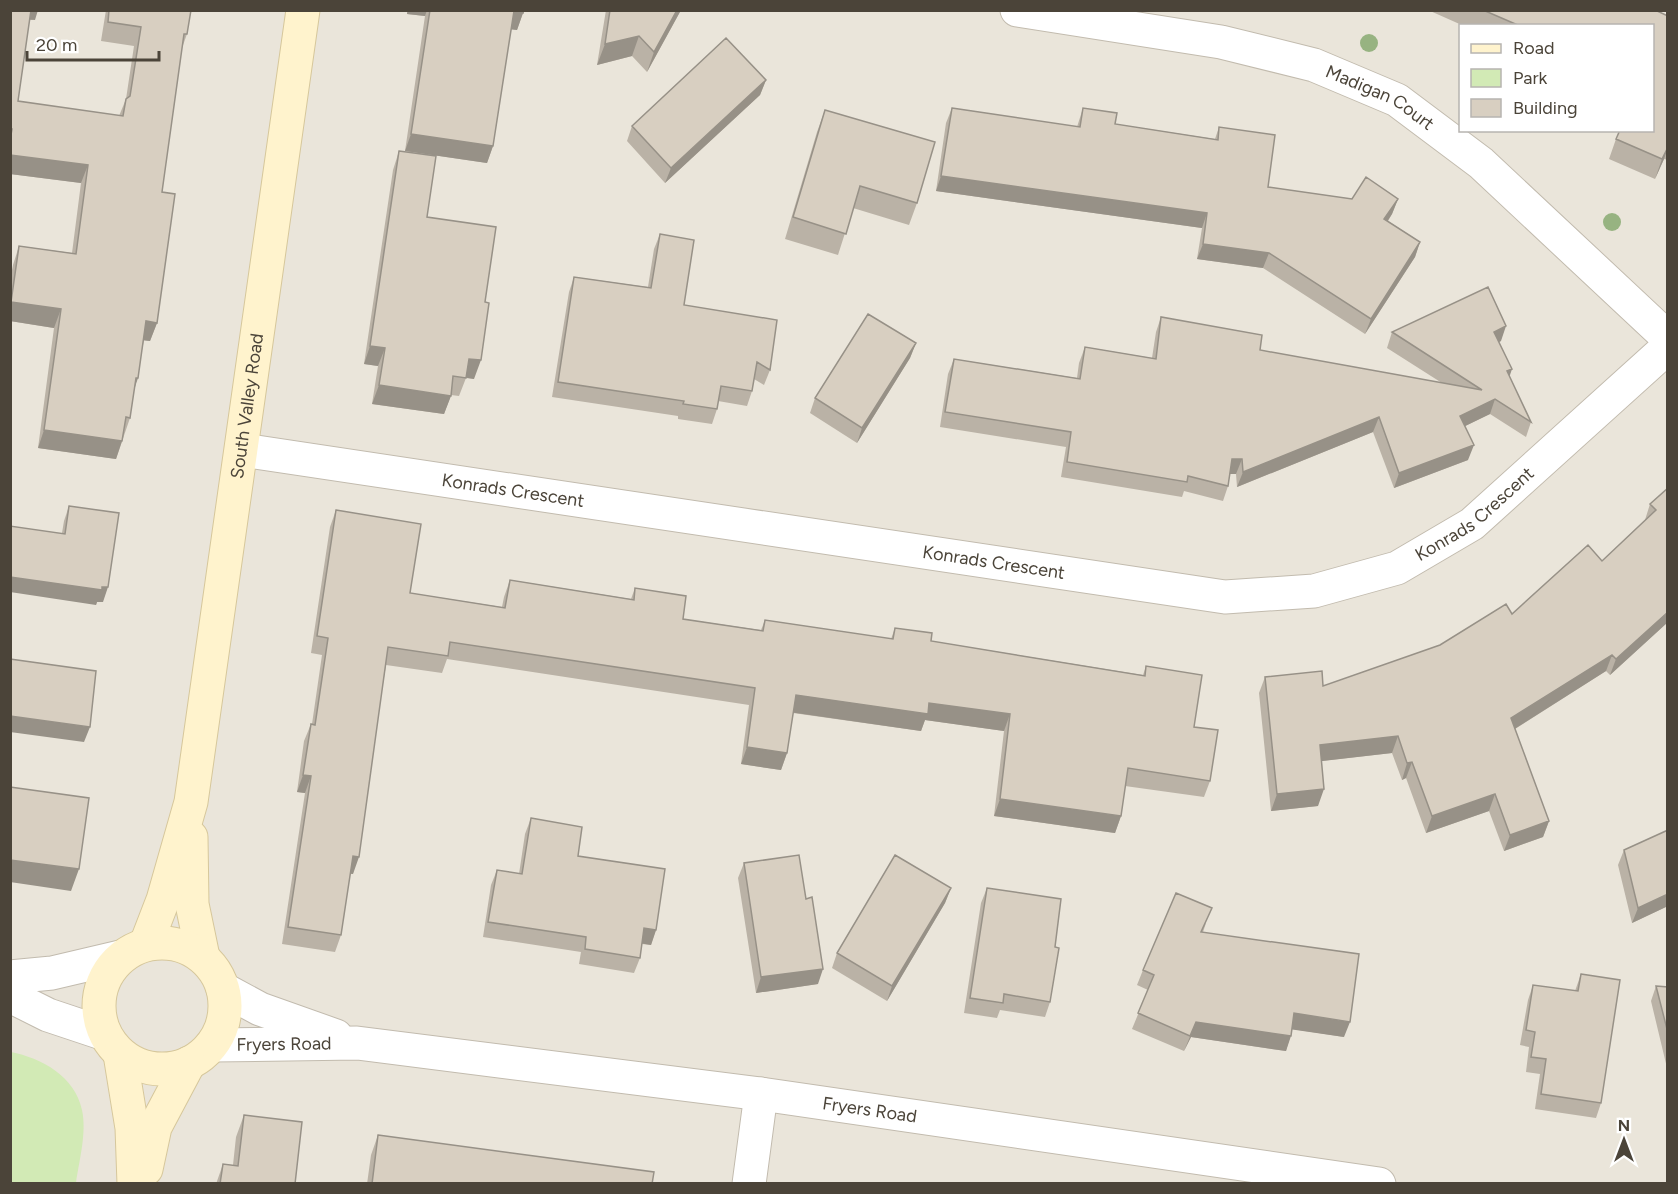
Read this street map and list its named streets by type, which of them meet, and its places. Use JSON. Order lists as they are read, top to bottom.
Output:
{
  "streets": {
    "main road": ["South Valley Road"],
    "street": ["Madigan Court", "Konrads Crescent", "Fryers Road"]
  },
  "crossings": [
    ["South Valley Road", "Konrads Crescent"],
    ["South Valley Road", "Fryers Road"]
  ],
  "legend": ["Road", "Park", "Building"],
  "scale_bar": "20 m",
  "north": "top"
}
